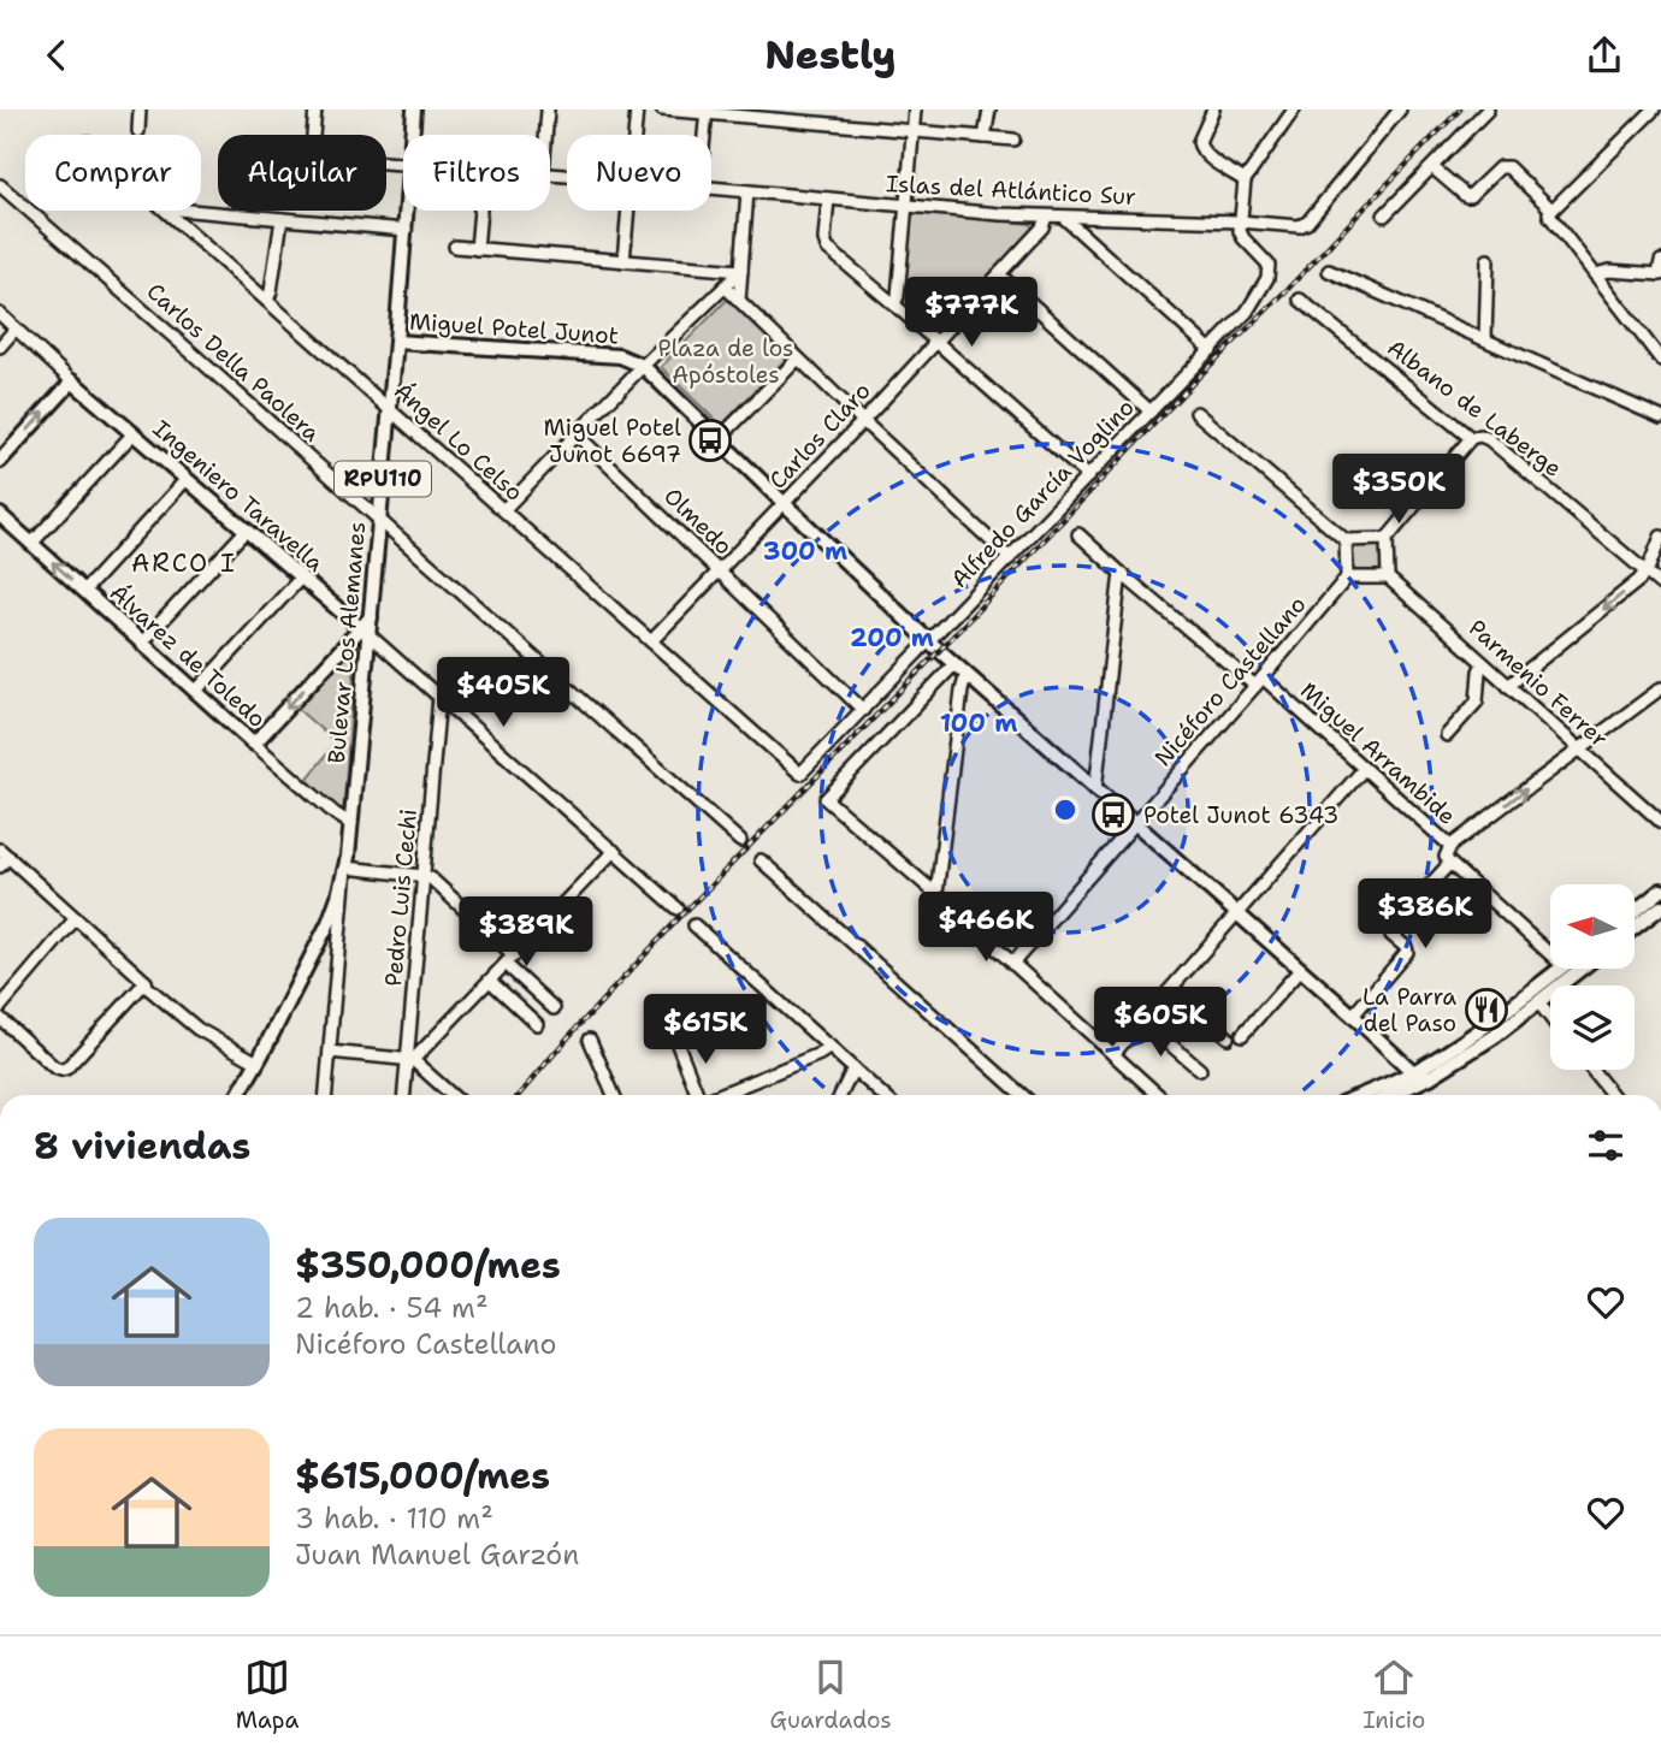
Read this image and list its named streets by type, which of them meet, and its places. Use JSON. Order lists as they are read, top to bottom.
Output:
{
  "streets": {
    "main road": [
      "Miguel Potel Junot",
      "RPU110",
      "Ingeniero Taravella",
      "Bulevar Los Alemanes",
      "Álvarez de Toledo"
    ],
    "street": [
      "Islas del Atlántico Sur",
      "Carlos Della Paolera",
      "Albano de Laberge",
      "Carlos Claro",
      "Ángel Lo Celso",
      "Alfredo García Voglino",
      "Olmedo",
      "Nicéforo Castellano",
      "Parmenio Ferrer",
      "Miguel Arrambide",
      "Pedro Luis Cechi"
    ]
  },
  "crossings": [
    ["Islas del Atlántico Sur", "Carlos Claro"],
    ["Islas del Atlántico Sur", "Alfredo García Voglino"],
    ["Miguel Potel Junot", "Carlos Claro"],
    ["Miguel Potel Junot", "Alfredo García Voglino"],
    ["Miguel Potel Junot", "Bulevar Los Alemanes"],
    ["Miguel Potel Junot", "Nicéforo Castellano"],
    ["Carlos Della Paolera", "Bulevar Los Alemanes"],
    ["Carlos Claro", "Ángel Lo Celso"],
    ["Carlos Claro", "Olmedo"],
    ["Ángel Lo Celso", "Alfredo García Voglino"],
    ["Ángel Lo Celso", "Bulevar Los Alemanes"],
    ["Alfredo García Voglino", "Olmedo"],
    ["Ingeniero Taravella", "Bulevar Los Alemanes"],
    ["Ingeniero Taravella", "Pedro Luis Cechi"],
    ["Bulevar Los Alemanes", "Álvarez de Toledo"],
    ["Nicéforo Castellano", "Miguel Arrambide"]
  ],
  "districts": ["ARCO I"],
  "parks": ["Plaza de los Apóstoles"],
  "places": {
    "bus stop": ["Miguel Potel Junot 6697", "Potel Junot 6343"],
    "restaurant": ["La Parra del Paso"]
  },
  "north": "left",
  "page": {
    "header": "Nestly",
    "chip": [
      "Comprar",
      "Alquilar",
      "Filtros",
      "Nuevo"
    ],
    "price": [
      "$777K",
      "$350K",
      "$405K",
      "$386K",
      "$466K",
      "$389K",
      "$605K",
      "$615K"
    ],
    "heading": "8 viviendas",
    "list": [
      {
        "name": "$350,000/mes",
        "note": "2 hab. · 54 m² · Nicéforo Castellano"
      },
      {
        "name": "$615,000/mes",
        "note": "3 hab. · 110 m² · Juan Manuel Garzón"
      }
    ],
    "tabs": ["Mapa", "Guardados", "Inicio"]
  },
  "rings": ["300 m", "200 m", "100 m"]
}
